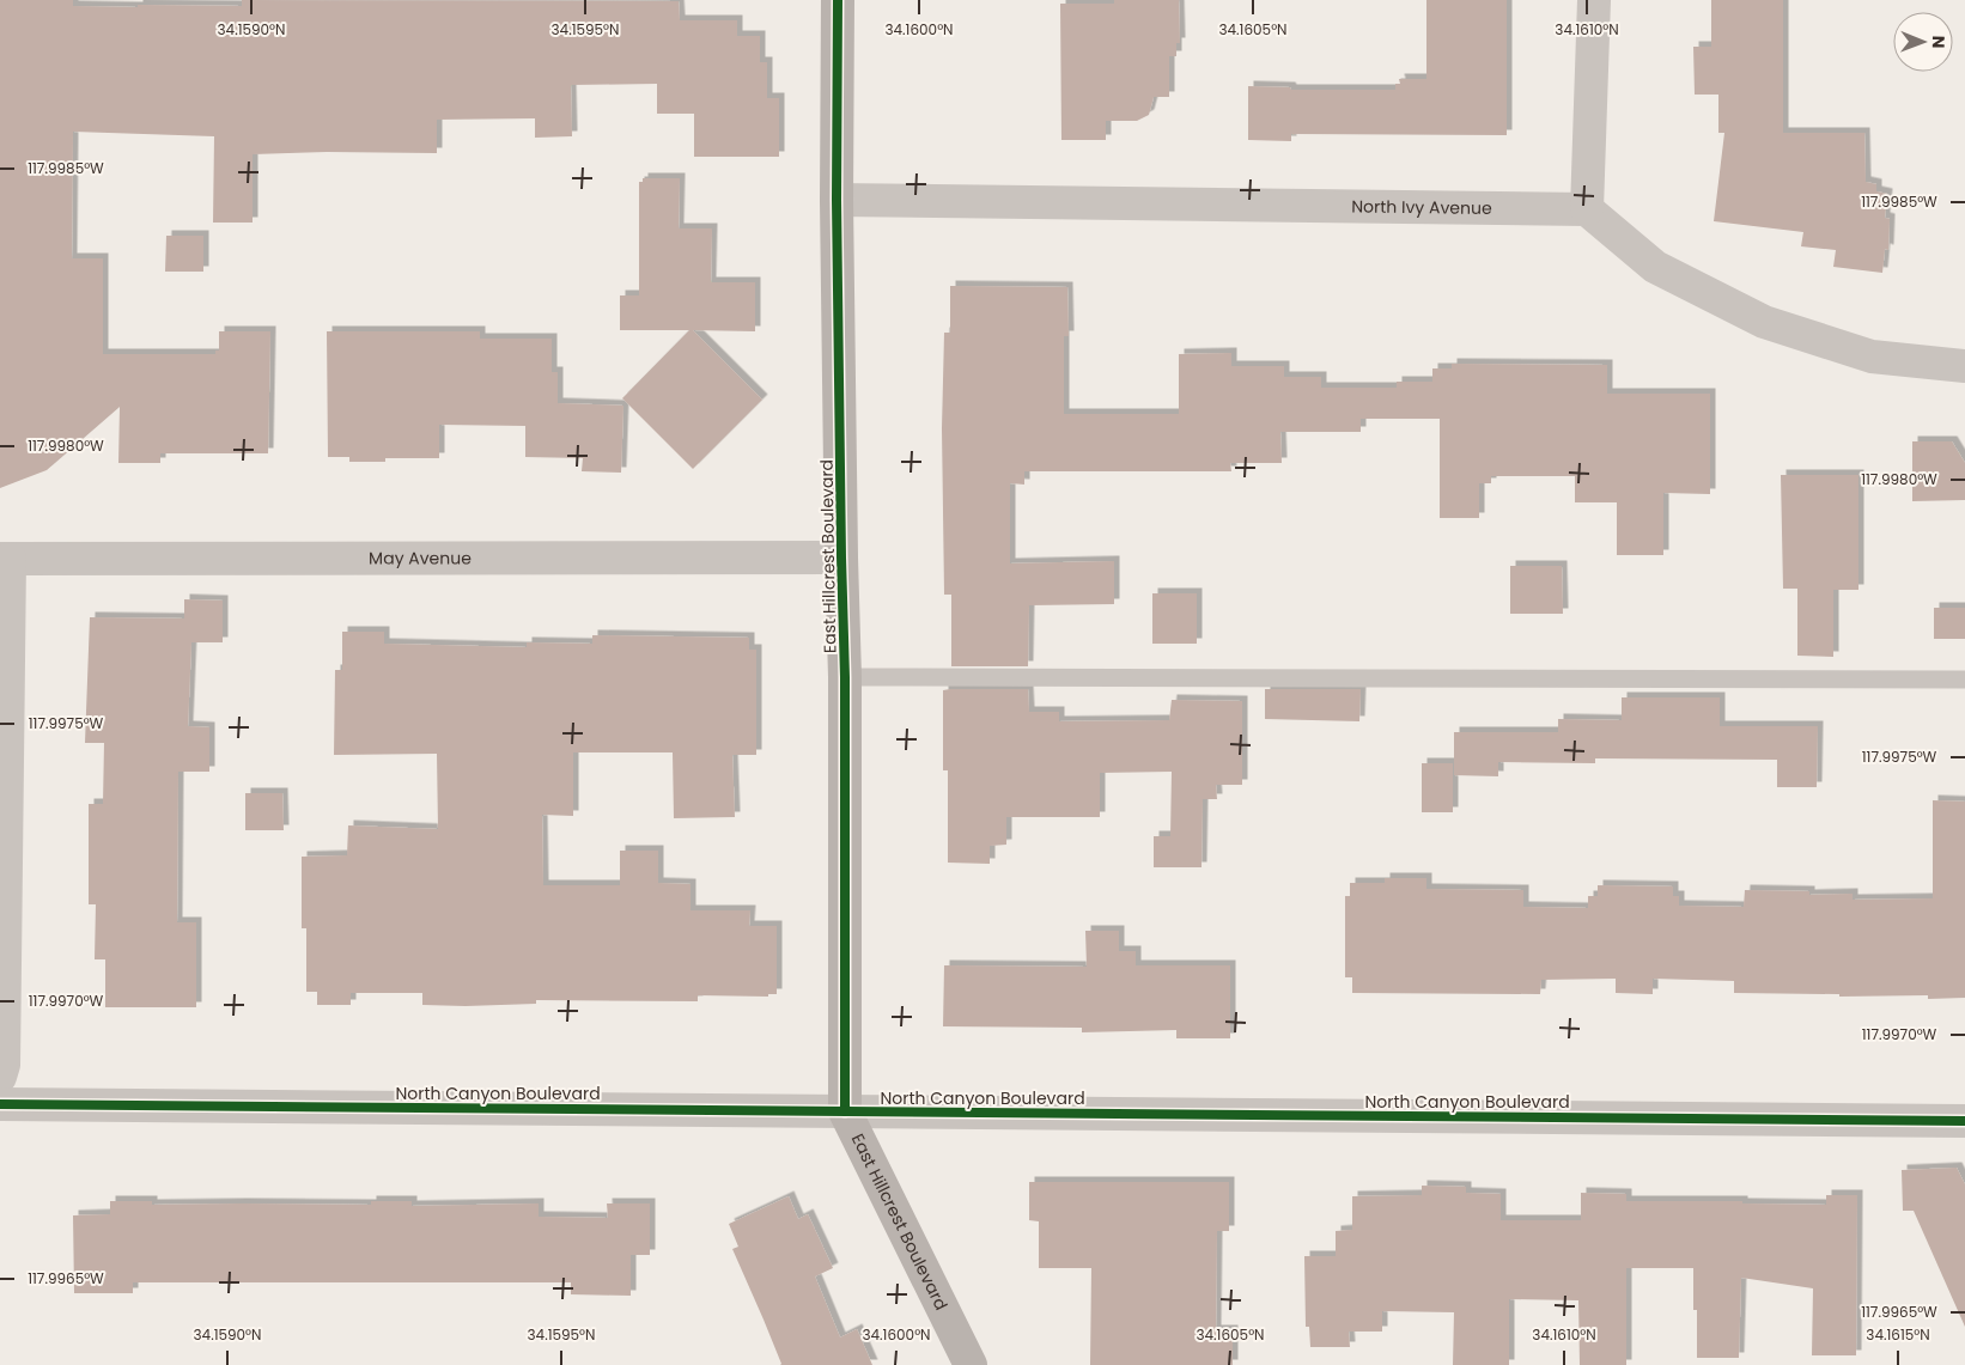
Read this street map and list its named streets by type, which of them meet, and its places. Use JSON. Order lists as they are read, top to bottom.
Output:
{
  "streets": {
    "street": [
      "North Ivy Avenue",
      "East Hillcrest Boulevard",
      "May Avenue",
      "North Canyon Boulevard"
    ]
  },
  "crossings": [
    ["North Ivy Avenue", "East Hillcrest Boulevard"],
    ["East Hillcrest Boulevard", "May Avenue"],
    ["East Hillcrest Boulevard", "North Canyon Boulevard"]
  ],
  "north": "right",
  "coordinates": [
    "34.1590°N",
    "34.1595°N",
    "34.1600°N",
    "34.1605°N",
    "34.1610°N",
    "117.9985°W",
    "117.9980°W",
    "117.9975°W",
    "117.9970°W",
    "117.9965°W",
    "34.1615°N"
  ]
}
